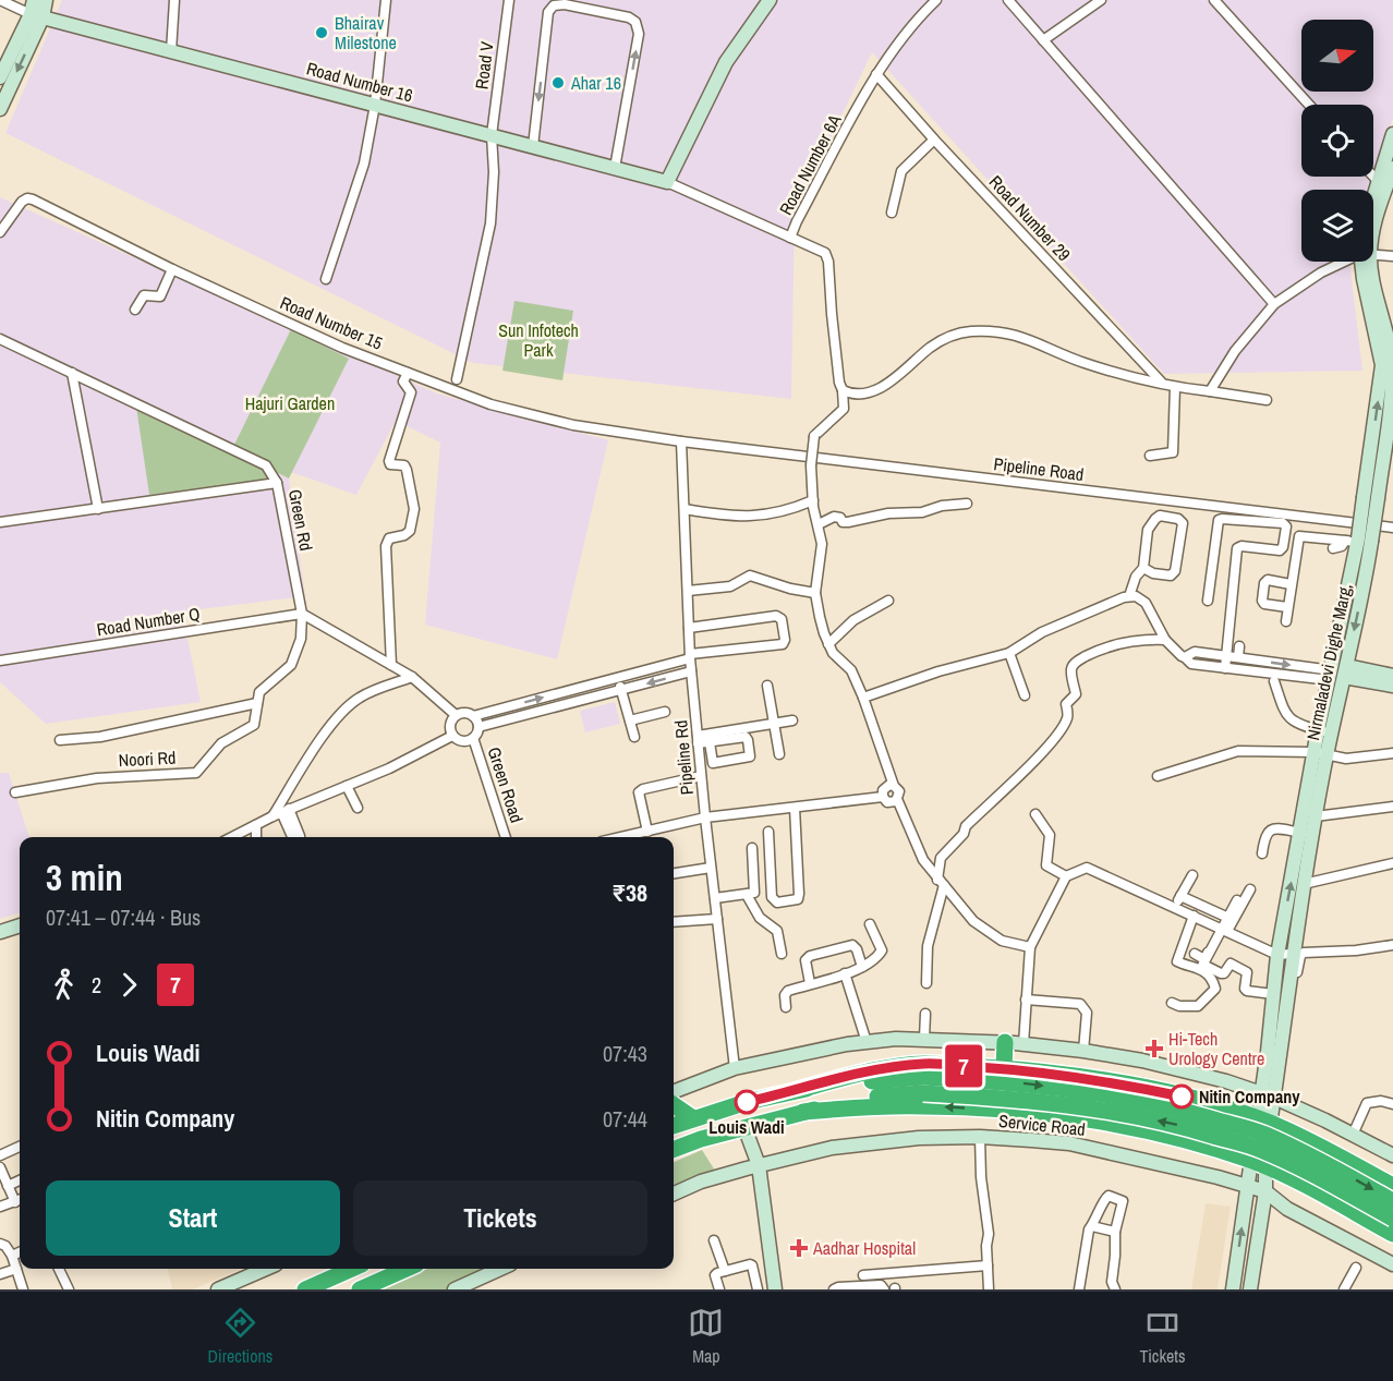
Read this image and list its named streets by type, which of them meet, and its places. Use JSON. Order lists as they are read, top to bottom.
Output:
{
  "streets": {
    "street": [
      "Road V",
      "Road Number 16",
      "Road Number 6A",
      "Road Number 29",
      "Road Number 15",
      "Pipeline Road",
      "Green Rd",
      "Road Number Q",
      "Nirmaladevi Dighe Marg,",
      "Pipeline Rd",
      "Noori Rd",
      "Green Road",
      "Service Road"
    ]
  },
  "crossings": [
    ["Road V", "Road Number 16"],
    ["Road Number 16", "Road Number 6A"],
    ["Road Number 6A", "Road Number 29"],
    ["Road Number 15", "Pipeline Road"],
    ["Road Number 15", "Pipeline Rd"],
    ["Pipeline Road", "Pipeline Rd"],
    ["Green Rd", "Road Number Q"],
    ["Green Rd", "Noori Rd"],
    ["Road Number Q", "Noori Rd"]
  ],
  "parks": ["Sun Infotech Park", "Hajuri Garden"],
  "places": {
    "other": [
      "Bhairav Milestone",
      "Ahar 16",
      "Nitin Company",
      "Louis Wadi"
    ],
    "health": ["Hi-Tech Urology Centre", "Aadhar Hospital"]
  },
  "lines": ["bus line 7"],
  "north": "right",
  "page": {
    "on_map": "7",
    "heading": ["3 min", "07:41 – 07:44 · Bus", "₹38"],
    "legs": ["2", "7"],
    "list": [
      {
        "name": "Louis Wadi",
        "value": "07:43"
      },
      {
        "name": "Nitin Company",
        "value": "07:44"
      }
    ],
    "buttons": ["Start", "Tickets"],
    "tabs": ["Directions", "Map", "Tickets"]
  }
}
